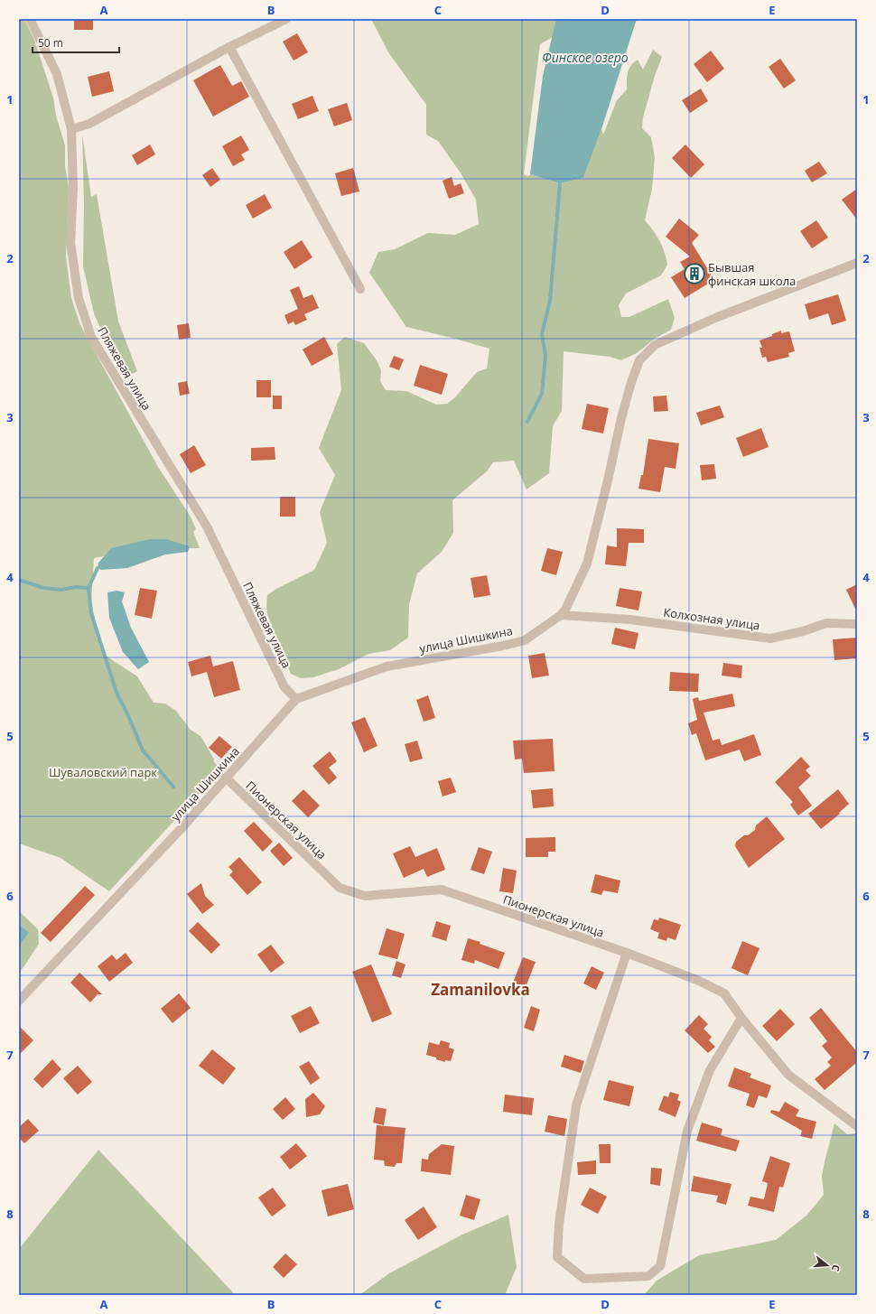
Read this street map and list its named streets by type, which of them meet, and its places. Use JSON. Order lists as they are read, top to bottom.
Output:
{
  "streets": {
    "street": [
      "Пляжевая улица",
      "Колхозная улица",
      "улица Шишкина",
      "Пионерская улица"
    ]
  },
  "crossings": [
    ["Пляжевая улица", "улица Шишкина"],
    ["Колхозная улица", "улица Шишкина"],
    ["улица Шишкина", "Пионерская улица"]
  ],
  "districts": ["Zamanilovka"],
  "water": ["Финское озеро"],
  "parks": ["Шуваловский парк"],
  "places": {
    "building": ["Бывшая финская школа"]
  },
  "scale_bar": "50 m",
  "north": "right",
  "grid": {
    "columns": [
      "A",
      "B",
      "C",
      "D",
      "E"
    ],
    "rows": [
      "1",
      "2",
      "3",
      "4",
      "5",
      "6",
      "7",
      "8"
    ]
  }
}
